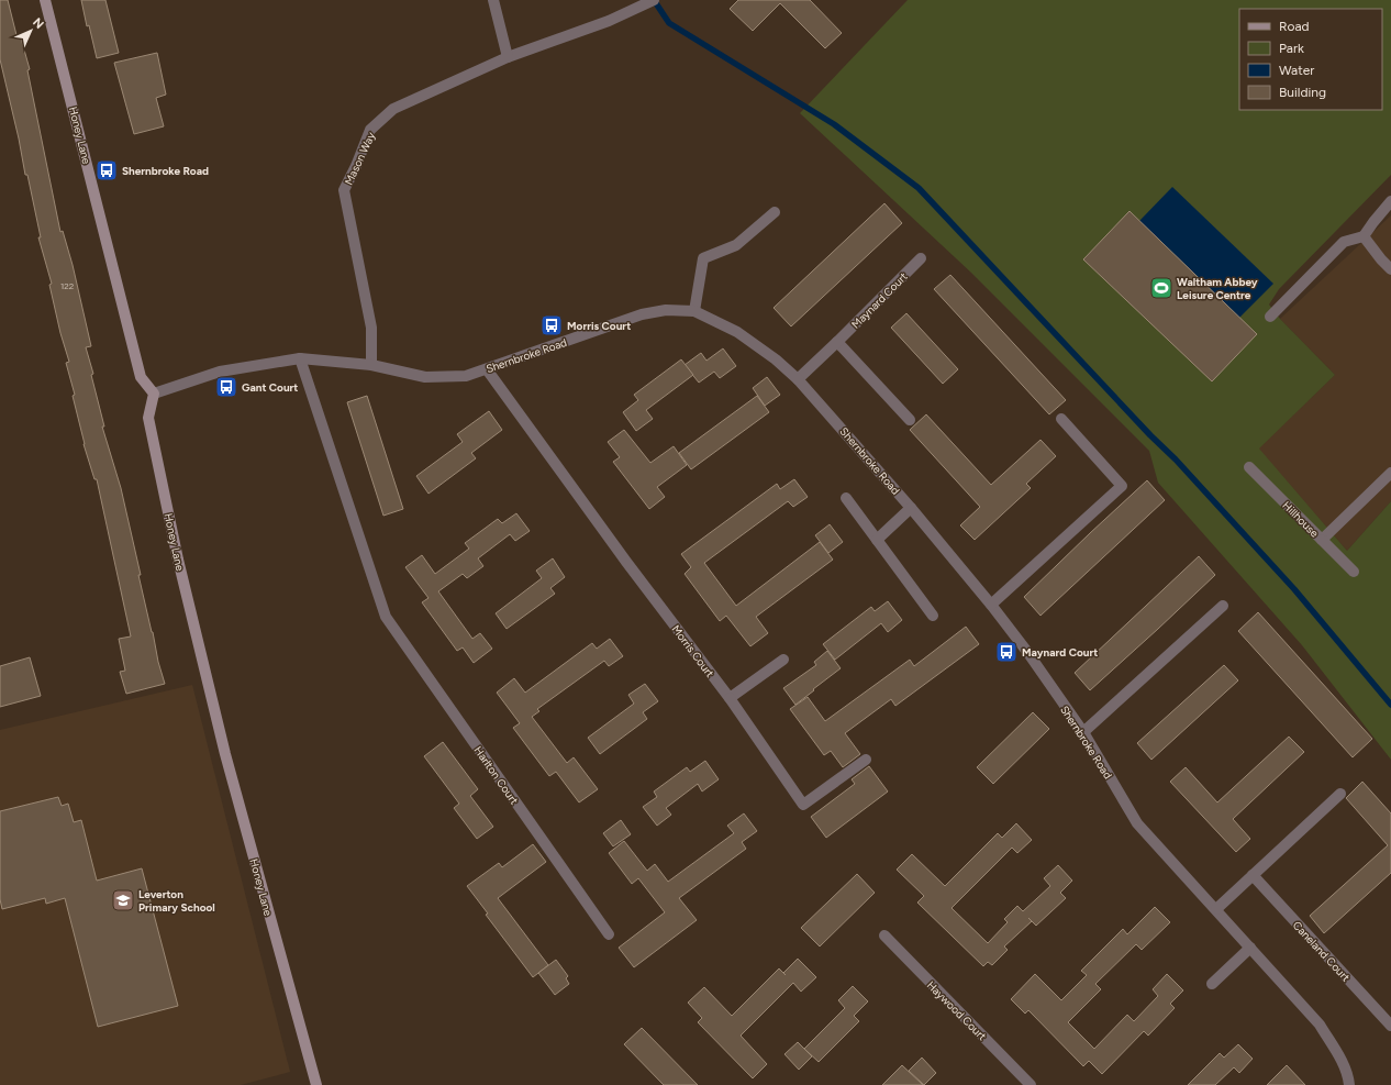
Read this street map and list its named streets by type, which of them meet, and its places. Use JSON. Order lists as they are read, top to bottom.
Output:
{
  "streets": {
    "street": [
      "Honey Lane",
      "Mason Way",
      "Maynard Court",
      "Shernbroke Road",
      "Hillhouse",
      "Morris Court",
      "Harlton Court",
      "Caneland Court",
      "Haywood Court"
    ]
  },
  "crossings": [
    ["Honey Lane", "Shernbroke Road"],
    ["Mason Way", "Shernbroke Road"],
    ["Maynard Court", "Shernbroke Road"],
    ["Shernbroke Road", "Morris Court"],
    ["Shernbroke Road", "Harlton Court"]
  ],
  "places": {
    "bus stop": [
      "Shernbroke Road",
      "Morris Court",
      "Gant Court",
      "Maynard Court"
    ],
    "sports": ["Waltham Abbey Leisure Centre"],
    "school or university": ["Leverton Primary School"]
  },
  "house_numbers": ["122"],
  "legend": [
    "Road",
    "Park",
    "Water",
    "Building"
  ],
  "north": "top right"
}
